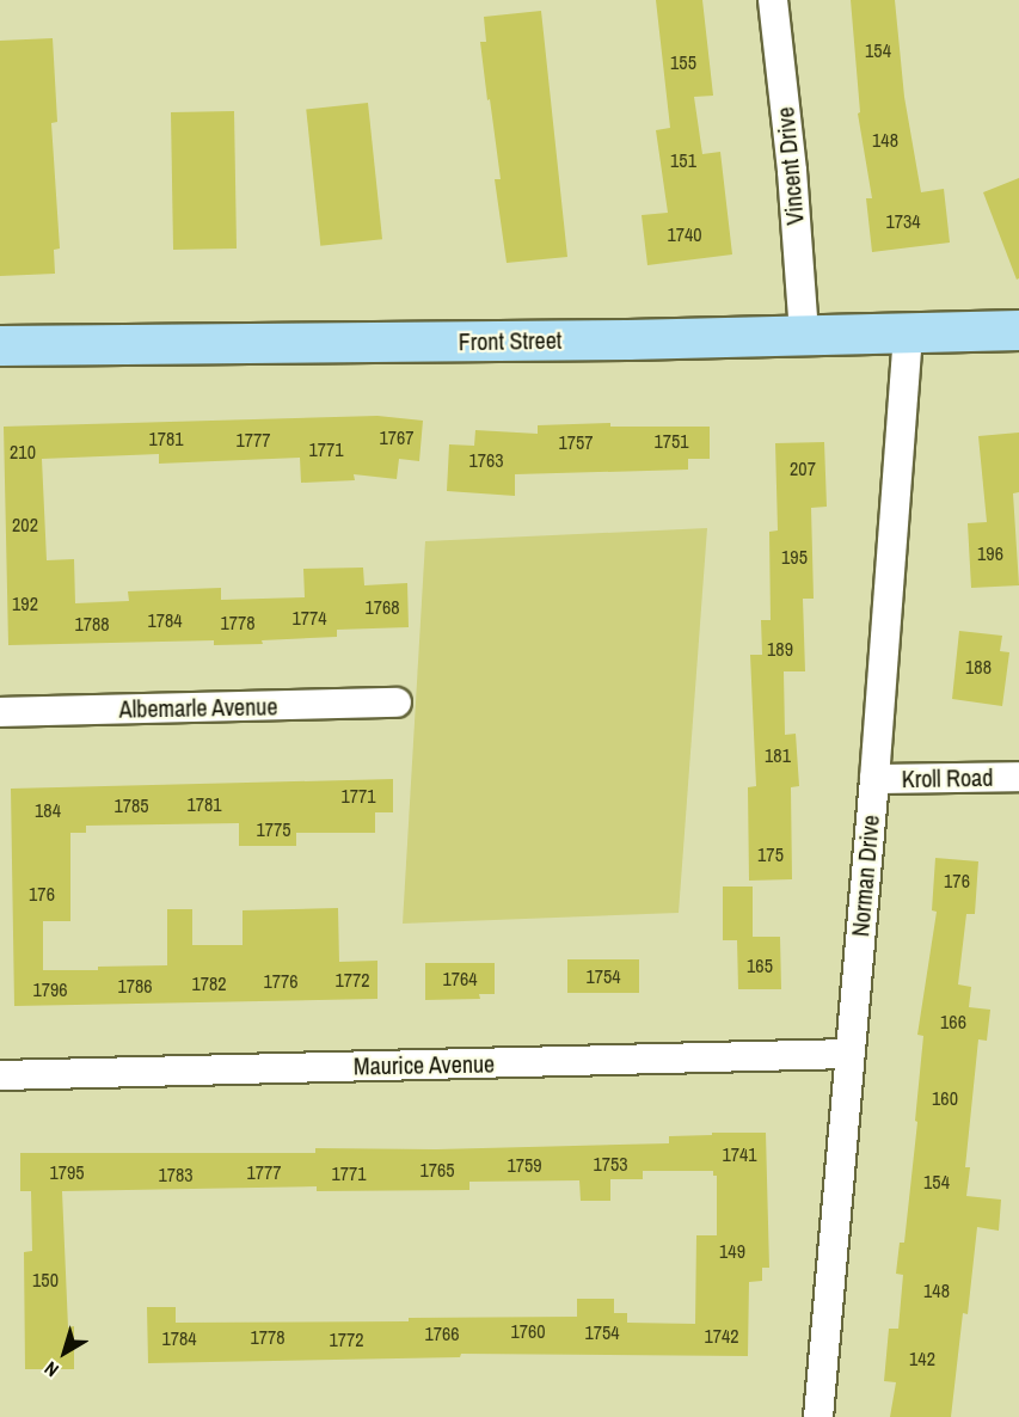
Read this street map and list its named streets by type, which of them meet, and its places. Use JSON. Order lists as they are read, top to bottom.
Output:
{
  "streets": {
    "main road": ["Front Street"],
    "street": [
      "Vincent Drive",
      "Albemarle Avenue",
      "Kroll Road",
      "Norman Drive",
      "Maurice Avenue"
    ]
  },
  "crossings": [
    ["Vincent Drive", "Front Street"],
    ["Front Street", "Norman Drive"],
    ["Kroll Road", "Norman Drive"],
    ["Norman Drive", "Maurice Avenue"]
  ],
  "house_numbers": [
    "154",
    "155",
    "148",
    "151",
    "1734",
    "1740",
    "1767",
    "1781",
    "1777",
    "1751",
    "1757",
    "1771",
    "210",
    "1763",
    "207",
    "202",
    "196",
    "195",
    "192",
    "1768",
    "1774",
    "1784",
    "1778",
    "1788",
    "189",
    "188",
    "181",
    "1771",
    "1781",
    "1785",
    "184",
    "1775",
    "175",
    "176",
    "176",
    "165",
    "1754",
    "1764",
    "1772",
    "1776",
    "1782",
    "1786",
    "1796",
    "166",
    "160",
    "1741",
    "1753",
    "1759",
    "1765",
    "1795",
    "1777",
    "1771",
    "1783",
    "154",
    "149",
    "150",
    "148",
    "1760",
    "1754",
    "1766",
    "1742",
    "1778",
    "1784",
    "1772",
    "142"
  ],
  "north": "bottom left"
}
